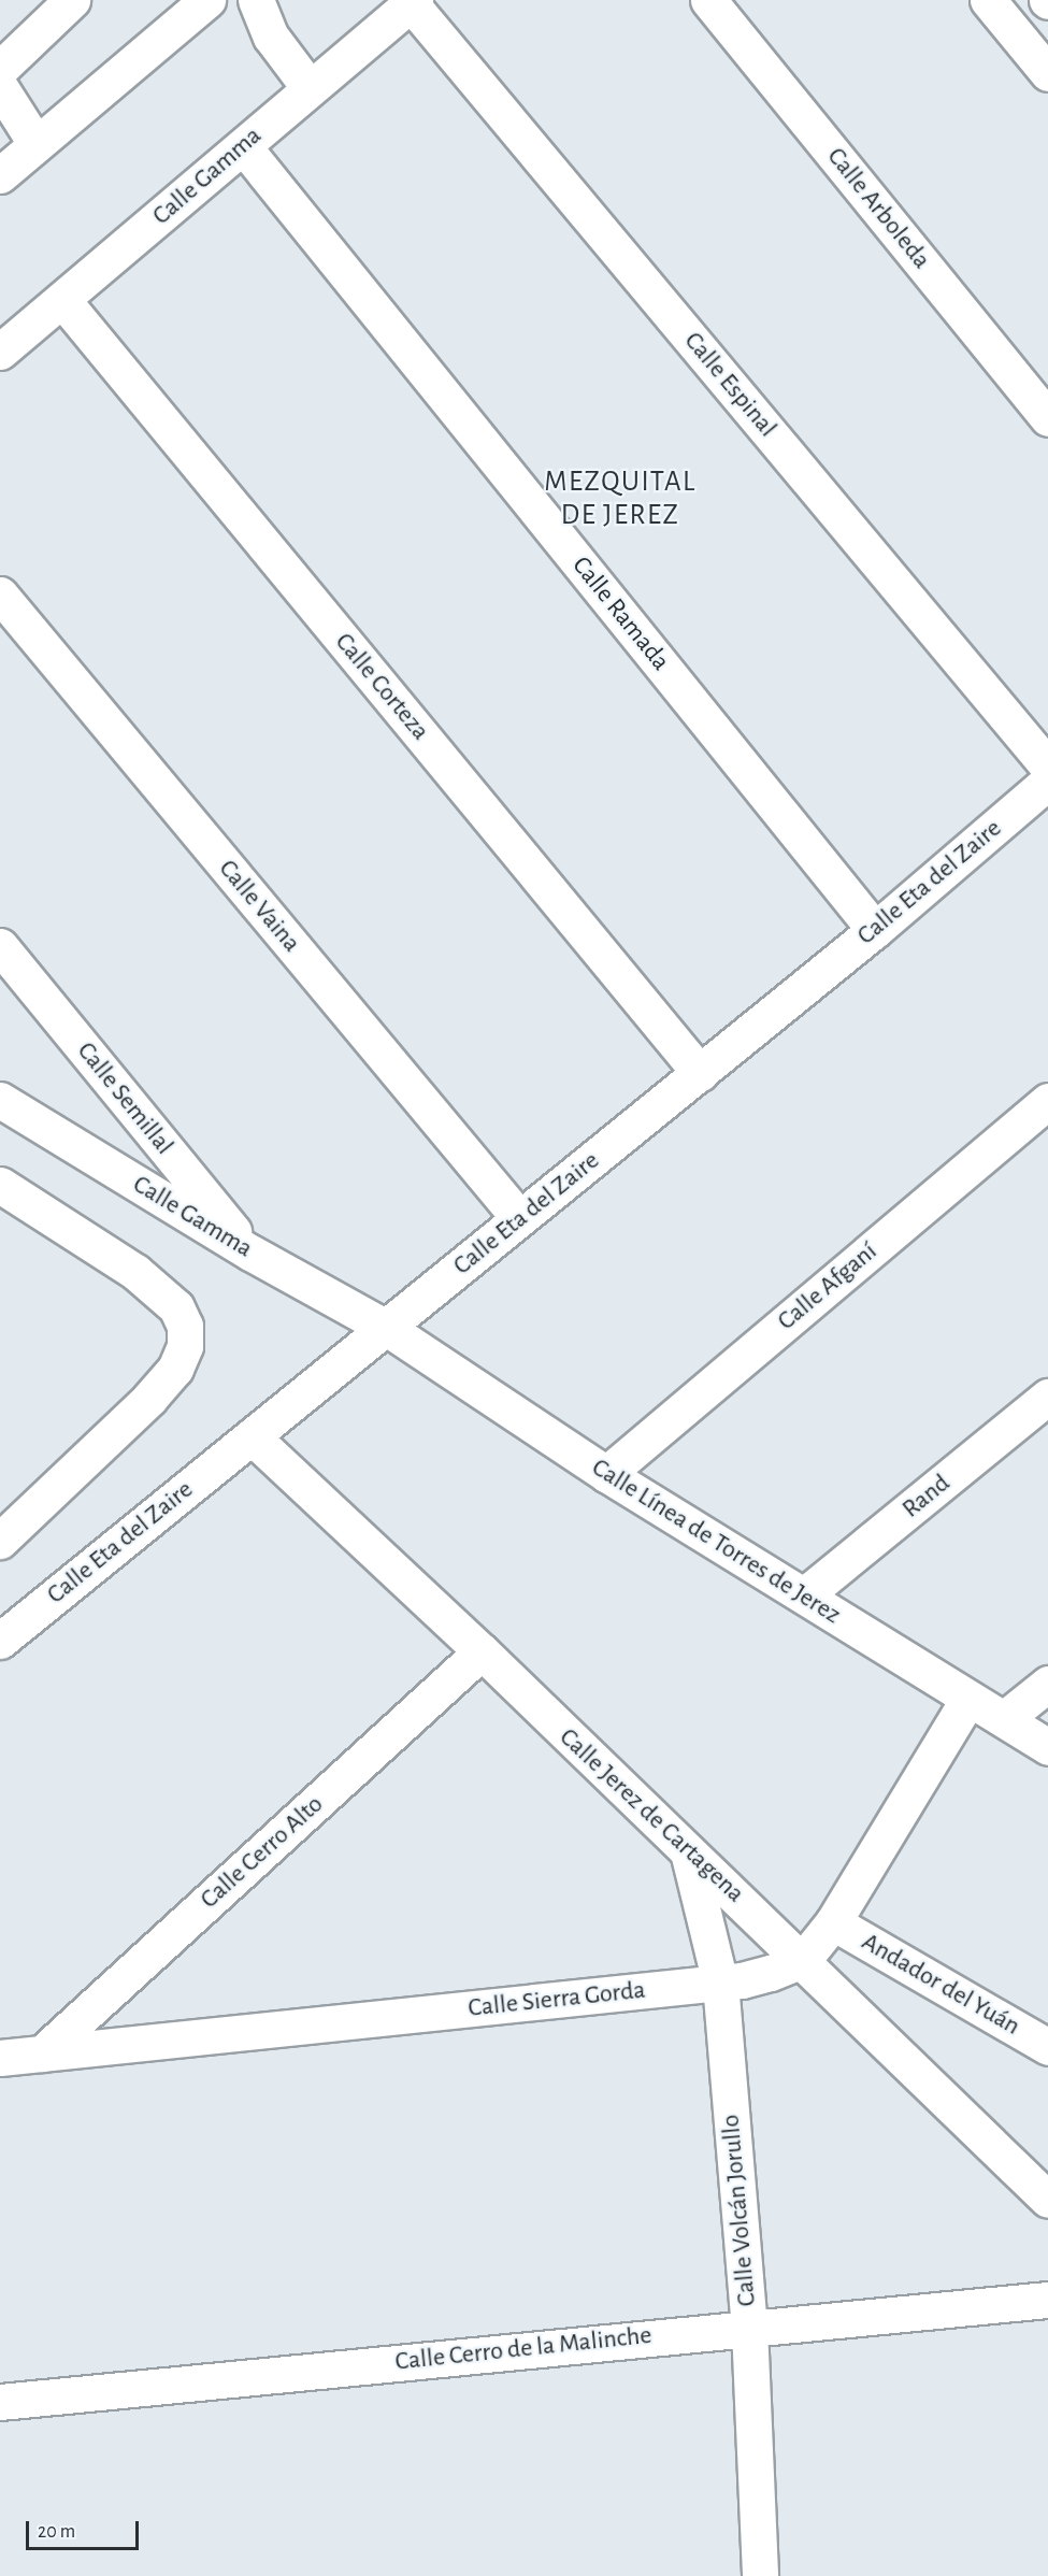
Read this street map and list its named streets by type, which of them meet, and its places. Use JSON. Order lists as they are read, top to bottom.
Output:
{
  "streets": {
    "street": [
      "Calle Gamma",
      "Calle Arboleda",
      "Calle Espinal",
      "Calle Ramada",
      "Calle Corteza",
      "Calle Eta del Zaire",
      "Calle Vaina",
      "Calle Semillal",
      "Calle Afganí",
      "Rand",
      "Calle Línea de Torres de Jerez",
      "Calle Jerez de Cartagena",
      "Calle Cerro Alto",
      "Andador del Yuán",
      "Calle Sierra Gorda",
      "Calle Volcán Jorullo",
      "Calle Cerro de la Malinche"
    ]
  },
  "crossings": [
    ["Calle Gamma", "Calle Espinal"],
    ["Calle Gamma", "Calle Ramada"],
    ["Calle Gamma", "Calle Corteza"],
    ["Calle Gamma", "Calle Eta del Zaire"],
    ["Calle Gamma", "Calle Semillal"],
    ["Calle Gamma", "Calle Línea de Torres de Jerez"],
    ["Calle Ramada", "Calle Eta del Zaire"],
    ["Calle Corteza", "Calle Eta del Zaire"],
    ["Calle Eta del Zaire", "Calle Vaina"],
    ["Calle Eta del Zaire", "Calle Línea de Torres de Jerez"],
    ["Calle Eta del Zaire", "Calle Jerez de Cartagena"],
    ["Calle Afganí", "Calle Línea de Torres de Jerez"],
    ["Rand", "Calle Línea de Torres de Jerez"],
    ["Calle Línea de Torres de Jerez", "Calle Sierra Gorda"],
    ["Calle Jerez de Cartagena", "Calle Cerro Alto"],
    ["Calle Jerez de Cartagena", "Calle Sierra Gorda"],
    ["Calle Jerez de Cartagena", "Calle Volcán Jorullo"],
    ["Calle Cerro Alto", "Calle Sierra Gorda"],
    ["Andador del Yuán", "Calle Sierra Gorda"],
    ["Calle Sierra Gorda", "Calle Volcán Jorullo"],
    ["Calle Volcán Jorullo", "Calle Cerro de la Malinche"]
  ],
  "districts": ["MEZQUITAL DE JEREZ"],
  "scale_bar": "20 m"
}
